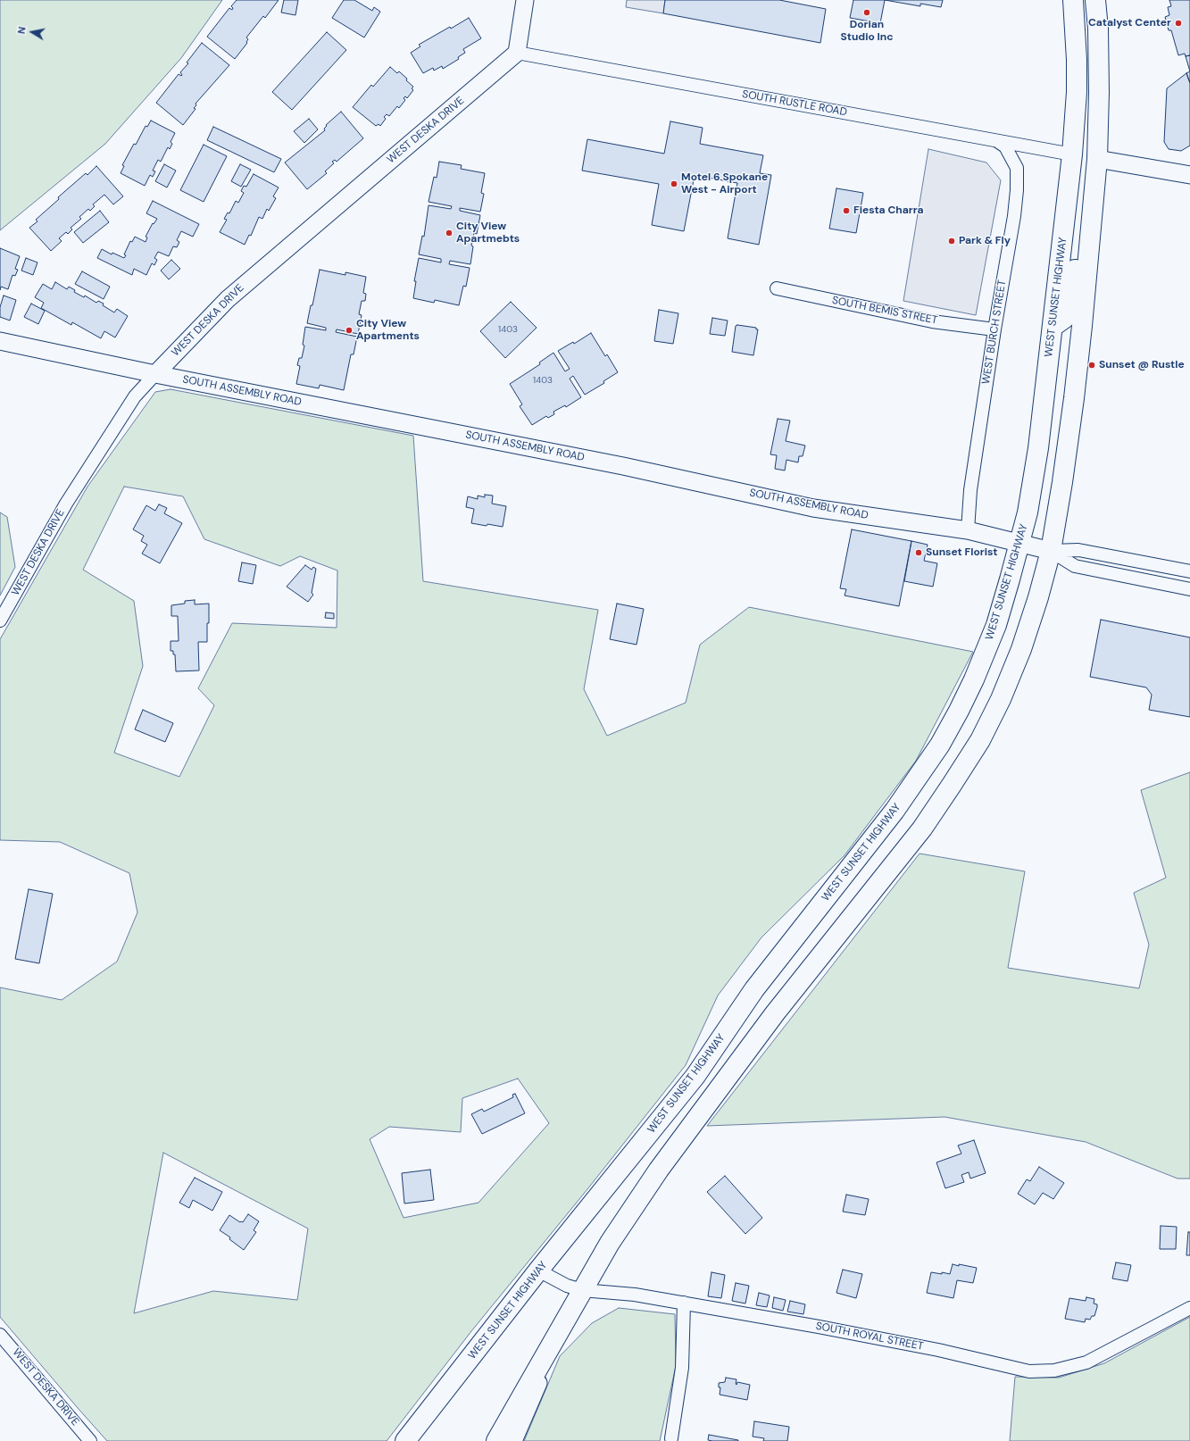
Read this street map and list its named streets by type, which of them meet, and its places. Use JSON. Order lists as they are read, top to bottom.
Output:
{
  "streets": {
    "main road": ["WEST SUNSET HIGHWAY"],
    "street": [
      "SOUTH RUSTLE ROAD",
      "WEST DESKA DRIVE",
      "SOUTH BEMIS STREET",
      "WEST BURCH STREET",
      "SOUTH ASSEMBLY ROAD",
      "SOUTH ROYAL STREET"
    ]
  },
  "crossings": [
    ["SOUTH RUSTLE ROAD", "WEST DESKA DRIVE"],
    ["SOUTH RUSTLE ROAD", "WEST SUNSET HIGHWAY"],
    ["SOUTH RUSTLE ROAD", "WEST BURCH STREET"],
    ["WEST DESKA DRIVE", "SOUTH ASSEMBLY ROAD"],
    ["WEST SUNSET HIGHWAY", "SOUTH ASSEMBLY ROAD"],
    ["WEST SUNSET HIGHWAY", "SOUTH ROYAL STREET"],
    ["SOUTH BEMIS STREET", "WEST BURCH STREET"],
    ["WEST BURCH STREET", "SOUTH ASSEMBLY ROAD"]
  ],
  "places": [
    "Dorian Studio Inc",
    "Catalyst Center",
    "Motel 6 Spokane West - Airport",
    "Fiesta Charra",
    "City View Apartmebts",
    "Park & Fly",
    "City View Apartments",
    "Sunset @ Rustle",
    "Sunset Florist"
  ],
  "house_numbers": ["1403", "1403"],
  "north": "left"
}
